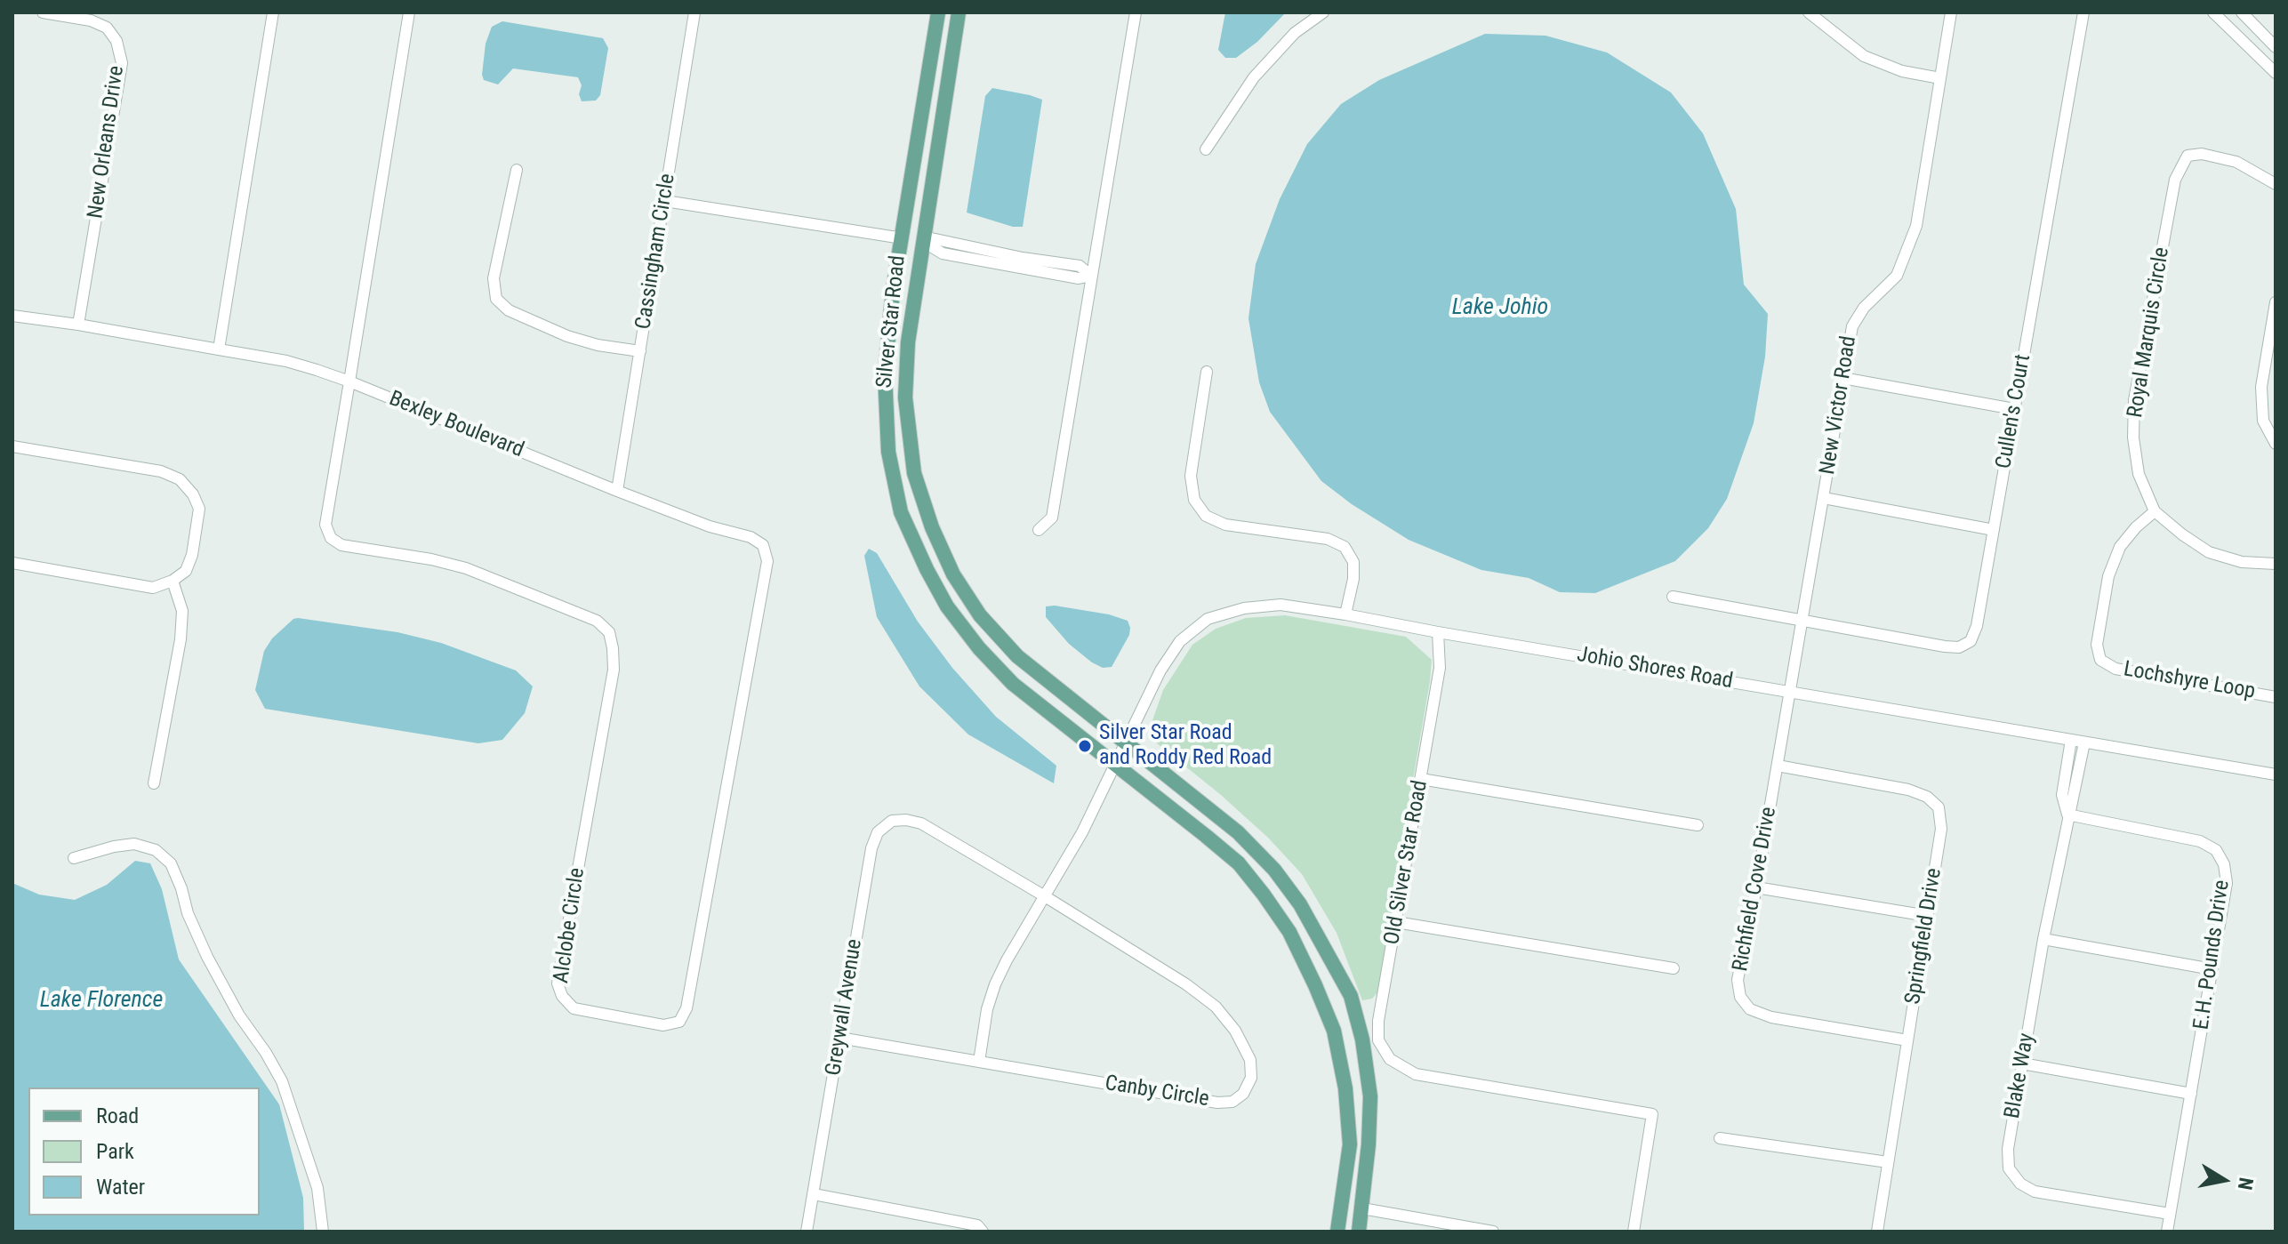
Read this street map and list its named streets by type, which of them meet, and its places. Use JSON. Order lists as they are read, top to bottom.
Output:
{
  "streets": {
    "main road": ["Silver Star Road"],
    "street": [
      "New Orleans Drive",
      "Cassingham Circle",
      "Royal Marquis Circle",
      "New Victor Road",
      "Cullen's Court",
      "Bexley Boulevard",
      "Johio Shores Road",
      "Lochshyre Loop",
      "Old Silver Star Road",
      "Richfield Cove Drive",
      "Alclobe Circle",
      "Springfield Drive",
      "E.H. Pounds Drive",
      "Greywall Avenue",
      "Blake Way",
      "Canby Circle"
    ]
  },
  "crossings": [
    ["New Orleans Drive", "Bexley Boulevard"],
    ["Cassingham Circle", "Bexley Boulevard"],
    ["Cassingham Circle", "Alclobe Circle"],
    ["Silver Star Road", "Johio Shores Road"],
    ["Royal Marquis Circle", "Lochshyre Loop"],
    ["New Victor Road", "Cullen's Court"],
    ["New Victor Road", "Johio Shores Road"],
    ["New Victor Road", "Richfield Cove Drive"],
    ["Bexley Boulevard", "Alclobe Circle"],
    ["Johio Shores Road", "Old Silver Star Road"],
    ["Johio Shores Road", "Richfield Cove Drive"],
    ["Johio Shores Road", "Blake Way"],
    ["Johio Shores Road", "Canby Circle"],
    ["Richfield Cove Drive", "Springfield Drive"],
    ["E.H. Pounds Drive", "Blake Way"],
    ["Greywall Avenue", "Canby Circle"]
  ],
  "water": ["Lake Johio", "Lake Florence"],
  "places": ["Silver Star Road and Roddy Red Road"],
  "legend": ["Road", "Park", "Water"],
  "north": "right"
}
